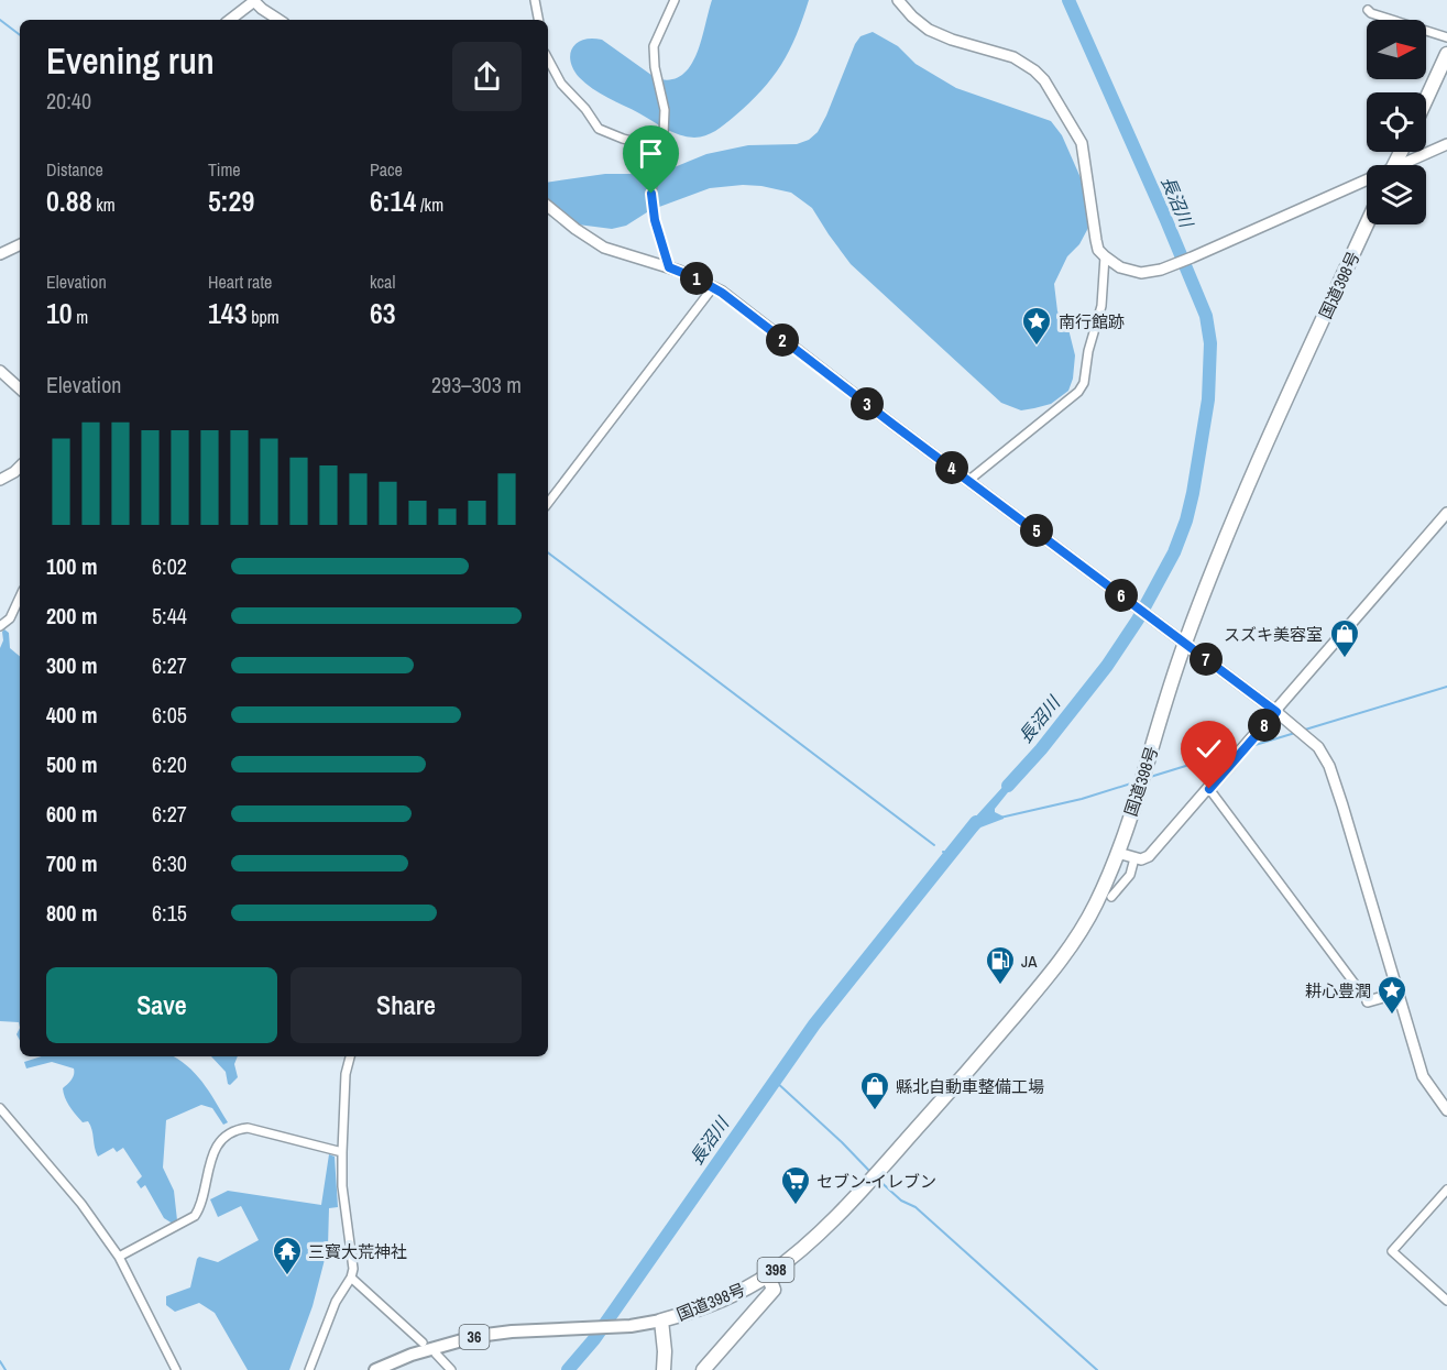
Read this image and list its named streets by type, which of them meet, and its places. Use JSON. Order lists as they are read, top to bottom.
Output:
{
  "streets": {
    "highway": ["国道398号", "398"],
    "main road": ["36"]
  },
  "crossings": [
    ["国道398号", "36"]
  ],
  "water": ["長沼川"],
  "places": {
    "place": ["南行館跡", "耕心豊潤"],
    "shop": ["スズキ美容室", "縣北自動車整備工場"],
    "fuel station": ["JA"],
    "supermarket": ["セブン-イレブン"],
    "temple": ["三寳大荒神社"]
  },
  "north": "right",
  "page": {
    "heading": ["Evening run", "20:40"],
    "stats": [
      ["Distance", "0.88 km"],
      ["Time", "5:29"],
      ["Pace", "6:14 /km"],
      ["Elevation", "10 m"],
      ["Heart rate", "143 bpm"],
      ["kcal", "63"]
    ],
    "pins": [
      "1",
      "2",
      "3",
      "4",
      "5",
      "6",
      "7",
      "8"
    ],
    "chart": ["Elevation", "293–303 m"],
    "list": [
      {
        "name": "100 m",
        "note": "6:02"
      },
      {
        "name": "200 m",
        "note": "5:44"
      },
      {
        "name": "300 m",
        "note": "6:27"
      },
      {
        "name": "400 m",
        "note": "6:05"
      },
      {
        "name": "500 m",
        "note": "6:20"
      },
      {
        "name": "600 m",
        "note": "6:27"
      },
      {
        "name": "700 m",
        "note": "6:30"
      },
      {
        "name": "800 m",
        "note": "6:15"
      }
    ],
    "buttons": ["Save", "Share"]
  }
}
